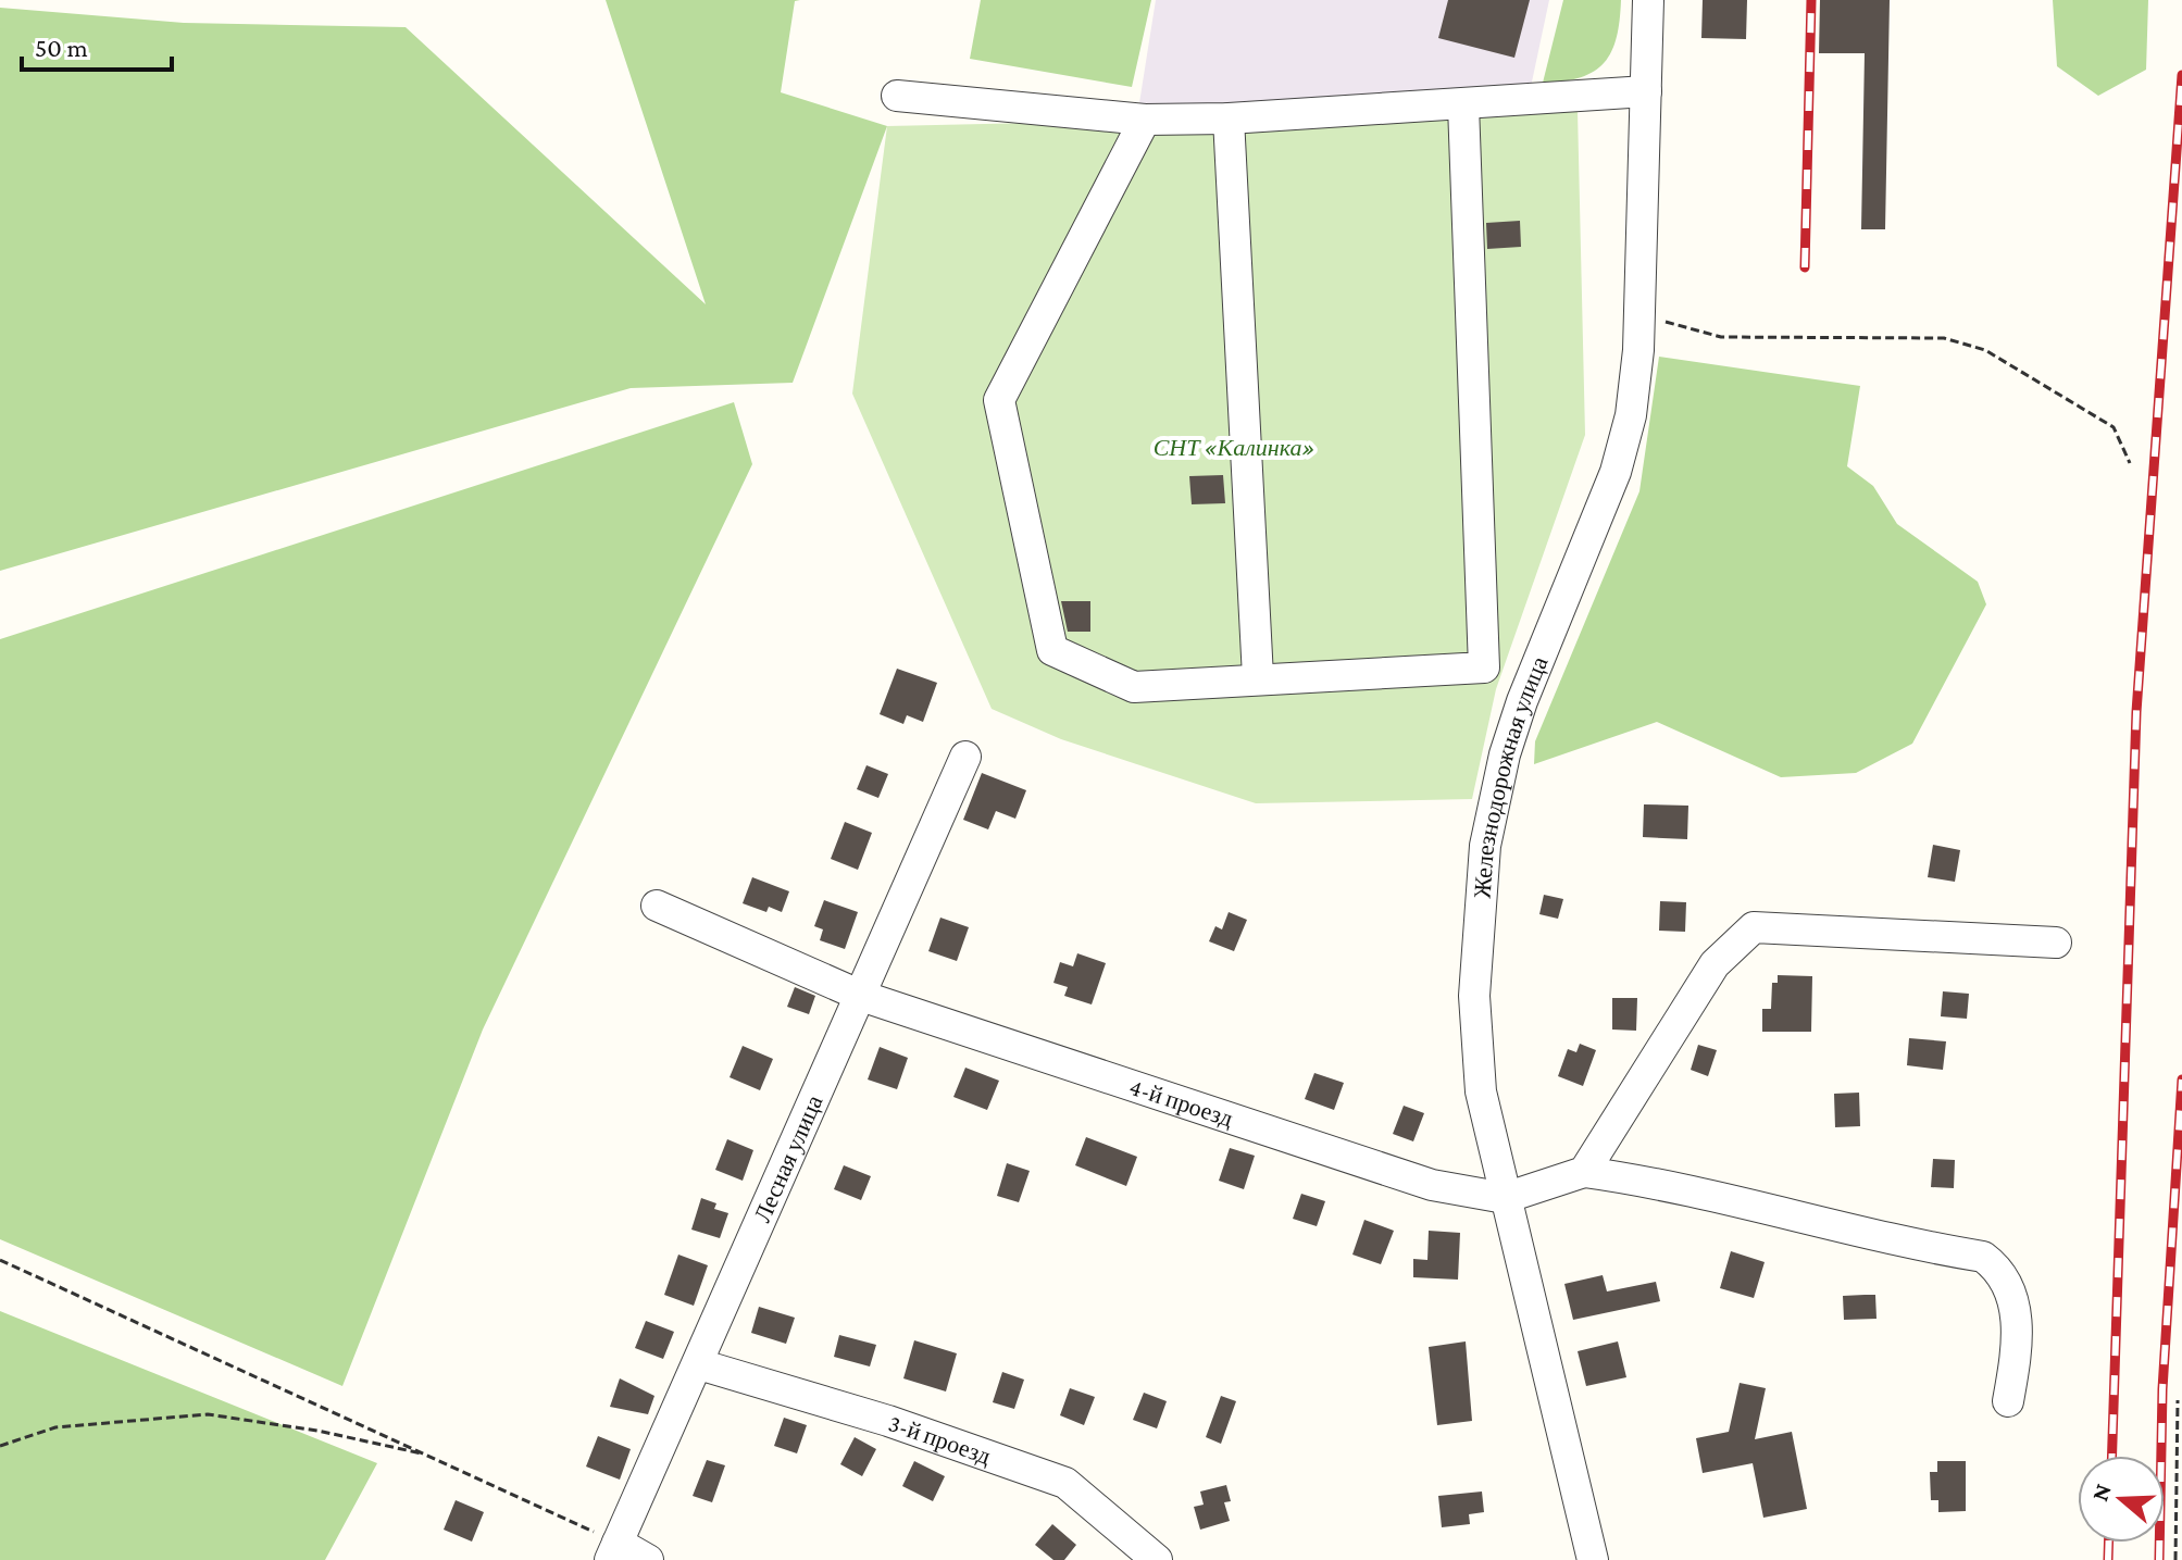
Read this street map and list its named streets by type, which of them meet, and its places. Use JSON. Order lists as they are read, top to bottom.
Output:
{
  "streets": {
    "street": [
      "Железнодорожная улица",
      "4-й проезд",
      "Лесная улица",
      "3-й проезд"
    ]
  },
  "crossings": [
    ["Железнодорожная улица", "4-й проезд"],
    ["4-й проезд", "Лесная улица"],
    ["Лесная улица", "3-й проезд"]
  ],
  "parks": ["СНТ «Калинка»"],
  "scale_bar": "50 m",
  "north": "left"
}
